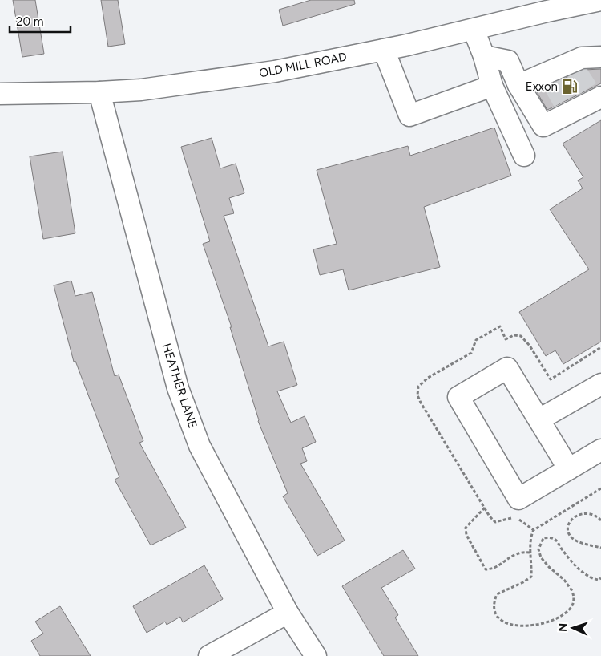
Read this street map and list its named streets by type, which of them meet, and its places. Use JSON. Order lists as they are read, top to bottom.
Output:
{
  "streets": {
    "street": ["OLD MILL ROAD", "HEATHER LANE"]
  },
  "crossings": [
    ["OLD MILL ROAD", "HEATHER LANE"]
  ],
  "places": {
    "fuel station": ["Exxon"]
  },
  "scale_bar": "20 m",
  "north": "left"
}
